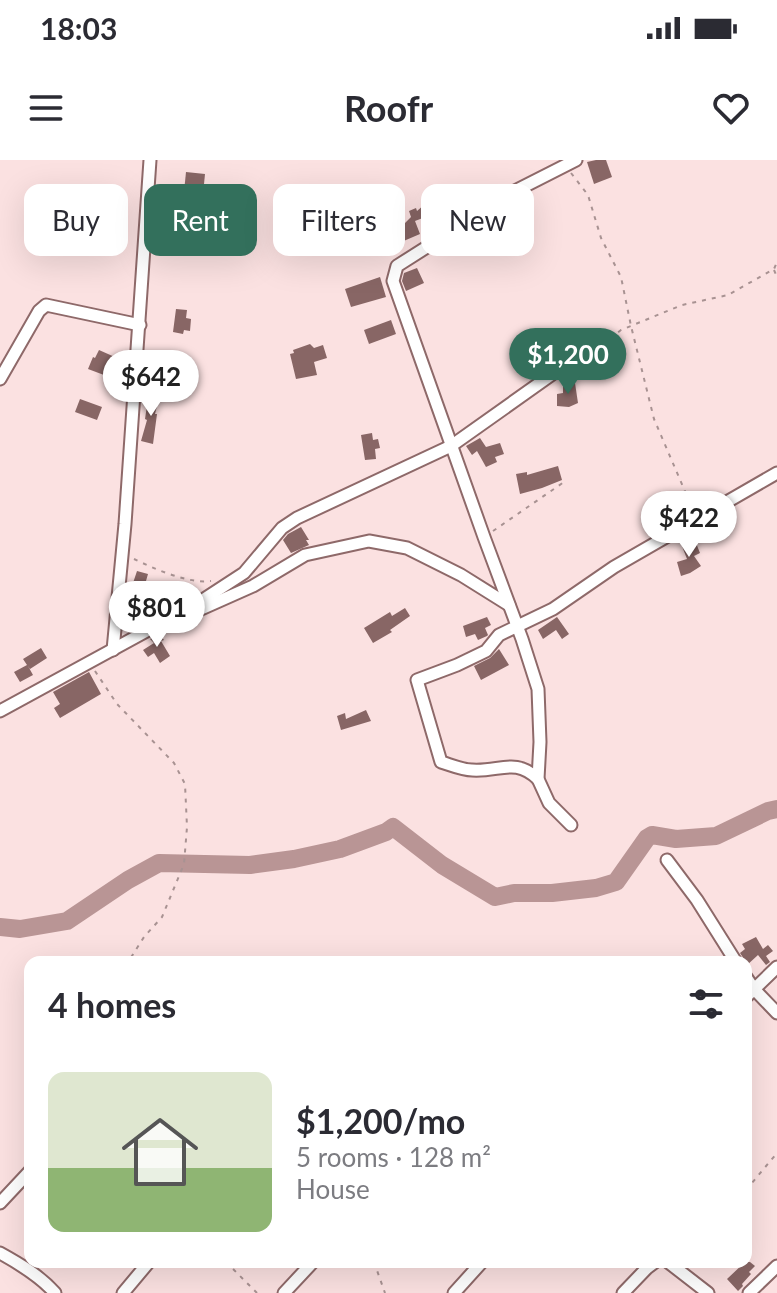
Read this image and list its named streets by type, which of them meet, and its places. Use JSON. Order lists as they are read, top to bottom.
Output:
{
  "page": {
    "status": "18:03",
    "header": "Roofr",
    "chip": [
      "Buy",
      "Rent",
      "Filters",
      "New"
    ],
    "price": [
      "$1,200",
      "$642",
      "$422",
      "$801"
    ],
    "heading": "4 homes",
    "list": [
      {
        "name": "$1,200/mo",
        "note": "5 rooms · 128 m² · House"
      }
    ]
  }
}
